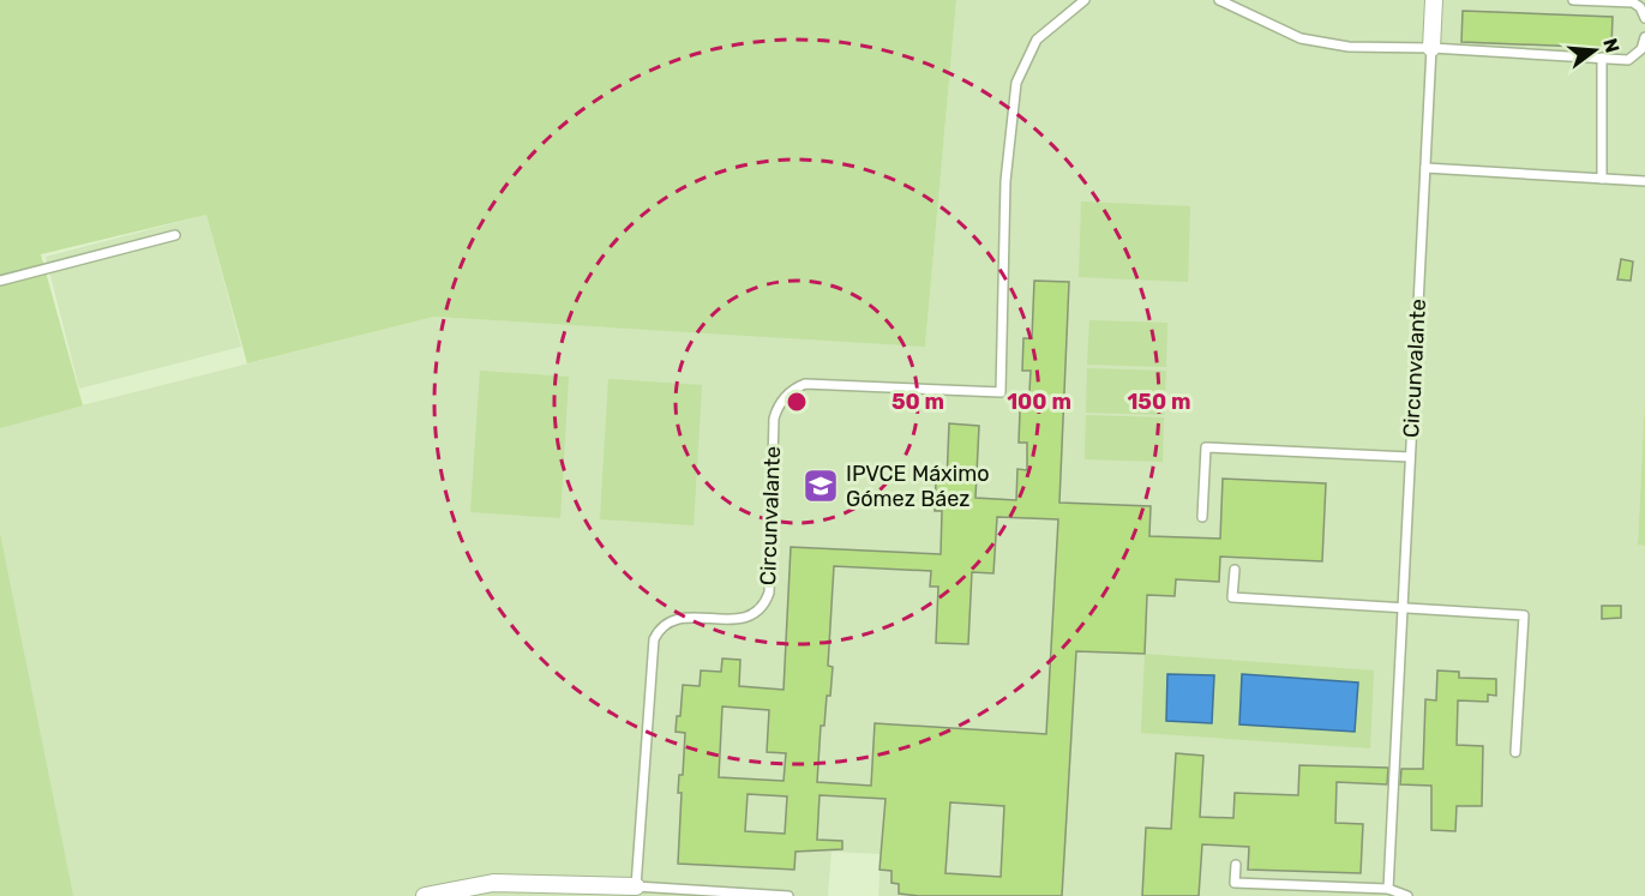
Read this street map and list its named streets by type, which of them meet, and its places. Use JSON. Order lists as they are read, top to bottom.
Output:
{
  "streets": {
    "lane": ["Circunvalante"]
  },
  "places": {
    "school or university": ["IPVCE Máximo Gómez Báez"]
  },
  "north": "right",
  "rings": ["50 m", "100 m", "150 m"]
}
